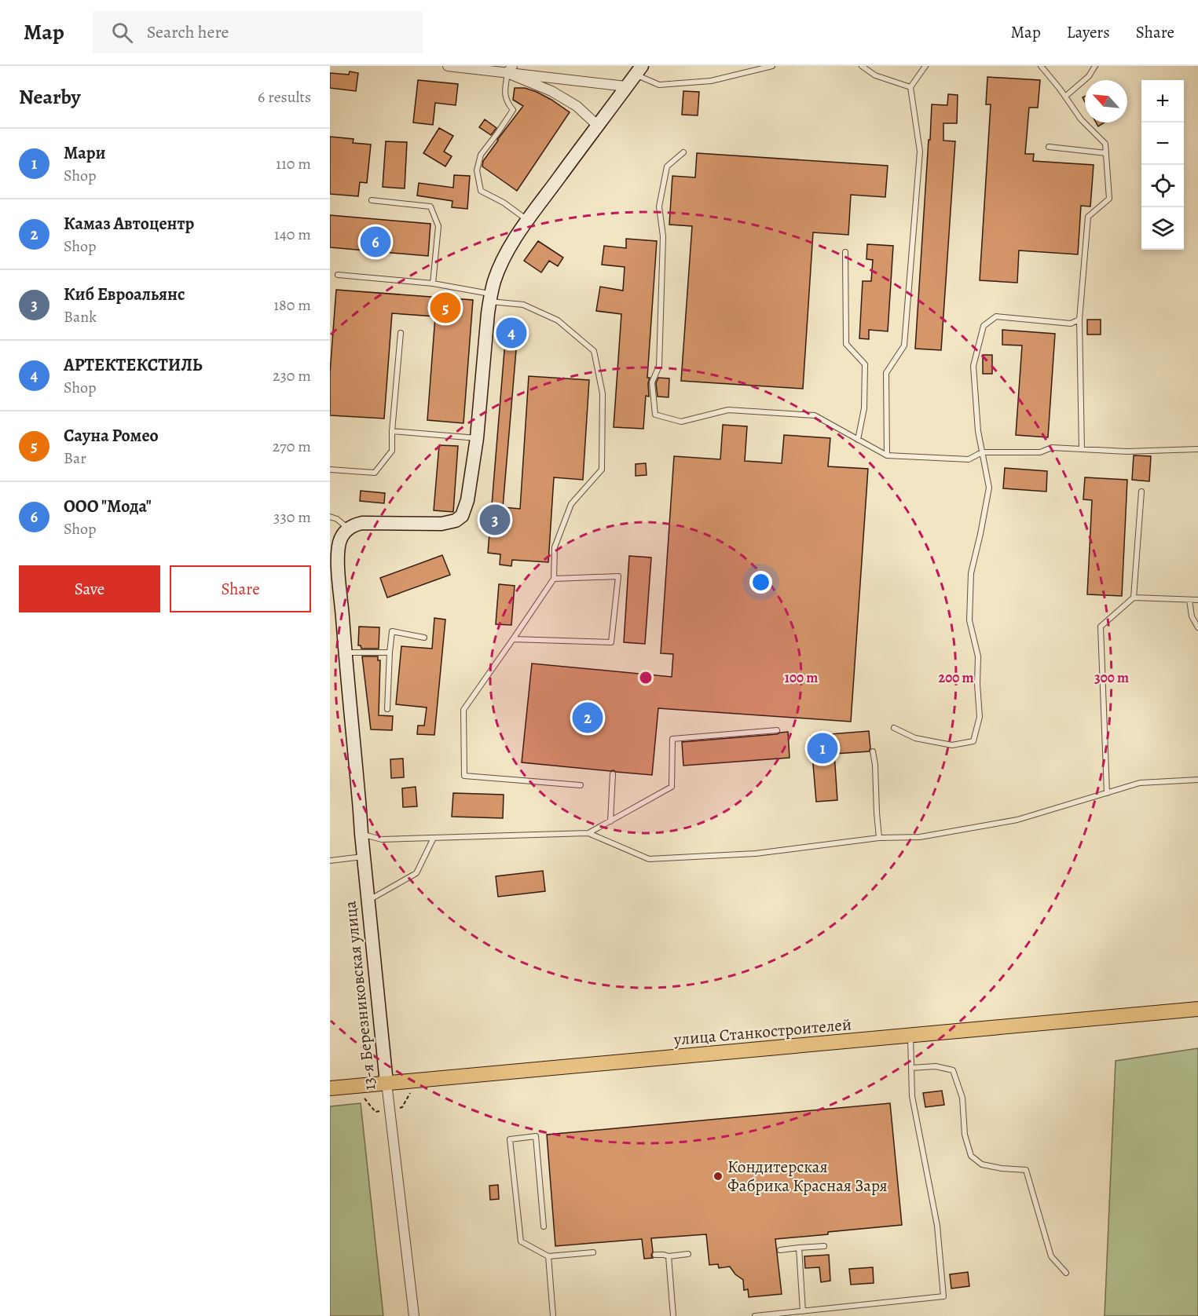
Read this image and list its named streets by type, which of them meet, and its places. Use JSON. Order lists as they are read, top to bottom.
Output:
{
  "streets": {
    "main road": ["улица Станкостроителей"],
    "street": ["13-я Березниковская улица"]
  },
  "crossings": [
    ["13-я Березниковская улица", "улица Станкостроителей"]
  ],
  "places": ["Кондитерская Фабрика Красная Заря"],
  "north": "top left",
  "page": {
    "header": "Map",
    "search": "Search here",
    "nav": ["Map", "Layers", "Share"],
    "heading": ["Nearby", "6 results"],
    "map_buttons": ["+", "−"],
    "list": [
      {
        "mark": "1",
        "name": "Мари",
        "note": "Shop",
        "value": "110 m"
      },
      {
        "mark": "2",
        "name": "Камаз Автоцентр",
        "note": "Shop",
        "value": "140 m"
      },
      {
        "mark": "3",
        "name": "Киб Евроальянс",
        "note": "Bank",
        "value": "180 m"
      },
      {
        "mark": "4",
        "name": "АРТЕКТЕКСТИЛЬ",
        "note": "Shop",
        "value": "230 m"
      },
      {
        "mark": "5",
        "name": "Сауна Ромео",
        "note": "Bar",
        "value": "270 m"
      },
      {
        "mark": "6",
        "name": "ООО \"Мода\"",
        "note": "Shop",
        "value": "330 m"
      }
    ],
    "pins": [
      "6",
      "5",
      "4",
      "3",
      "2",
      "1"
    ],
    "buttons": ["Save", "Share"]
  },
  "rings": ["100 m", "200 m", "300 m"]
}
